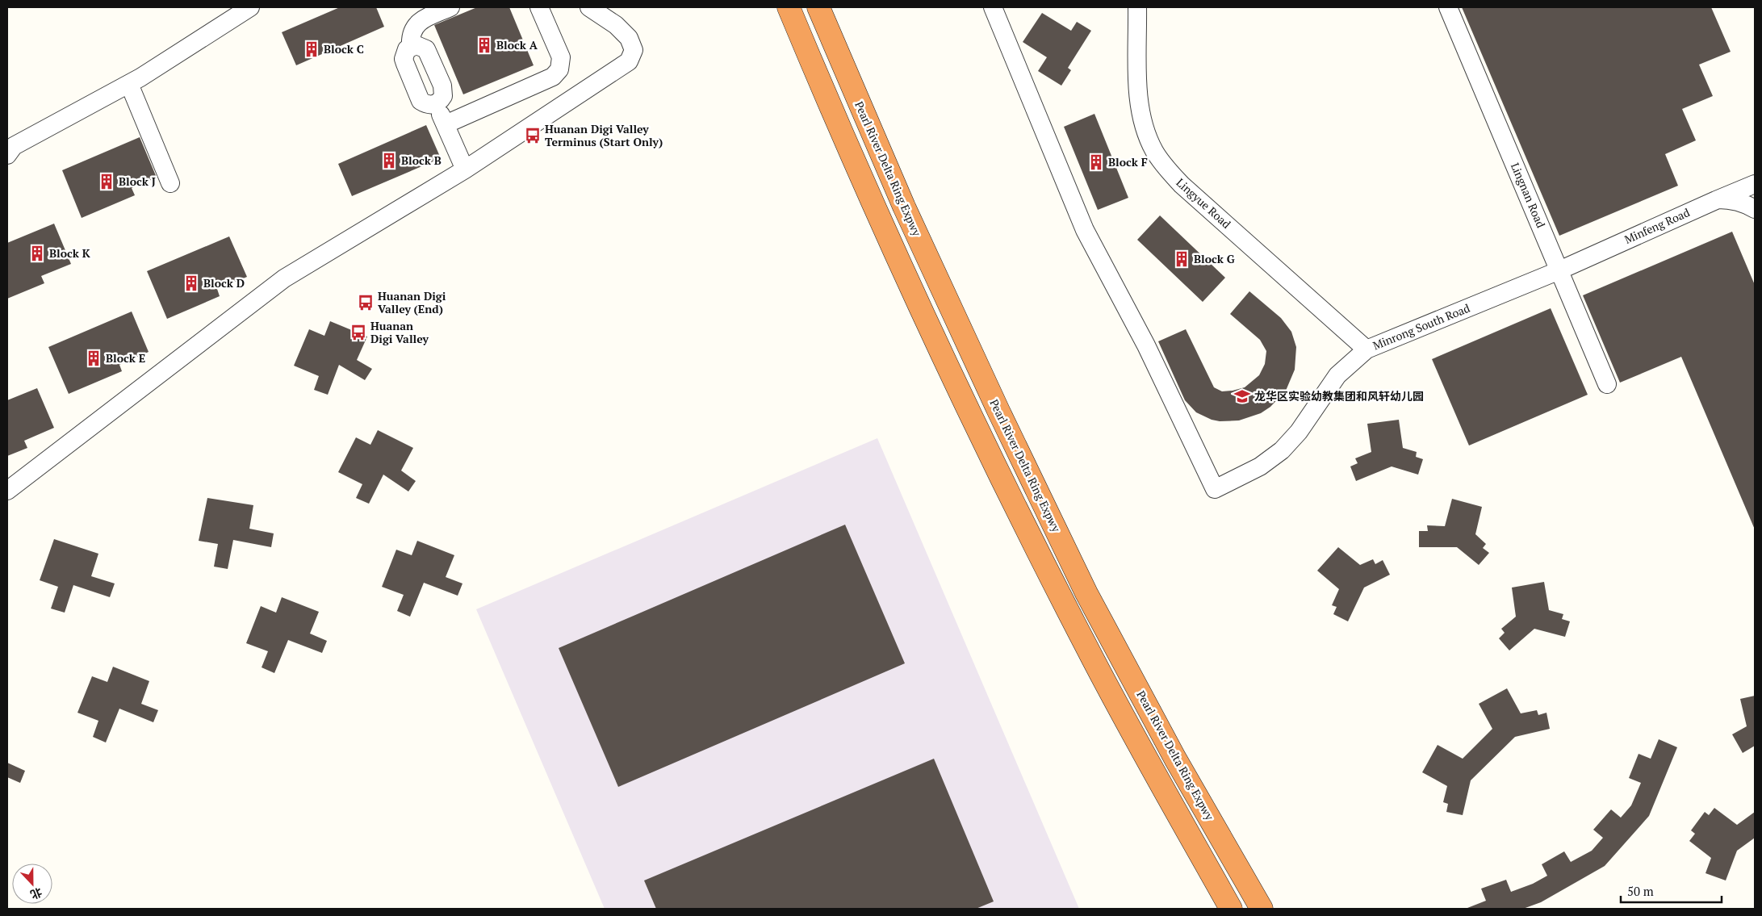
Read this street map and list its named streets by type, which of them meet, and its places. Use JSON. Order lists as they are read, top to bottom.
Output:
{
  "streets": {
    "highway": ["Pearl River Delta Ring Expwy"],
    "street": [
      "Lingnan Road",
      "Lingyue Road",
      "Minfeng Road",
      "Minrong South Road"
    ]
  },
  "crossings": [
    ["Lingnan Road", "Minfeng Road"],
    ["Lingnan Road", "Minrong South Road"],
    ["Lingyue Road", "Minrong South Road"],
    ["Minfeng Road", "Minrong South Road"]
  ],
  "places": {
    "building": [
      "Block A",
      "Block C",
      "Block B",
      "Block F",
      "Block J",
      "Block K",
      "Block G",
      "Block D",
      "Block E"
    ],
    "bus stop": ["Huanan Digi Valley Terminus (Start Only)", "Huanan Digi Valley (End)", "Huanan Digi Valley"],
    "school or university": ["龙华区实验幼教集团和风轩幼儿园"]
  },
  "scale_bar": "50 m",
  "north": "bottom"
}
